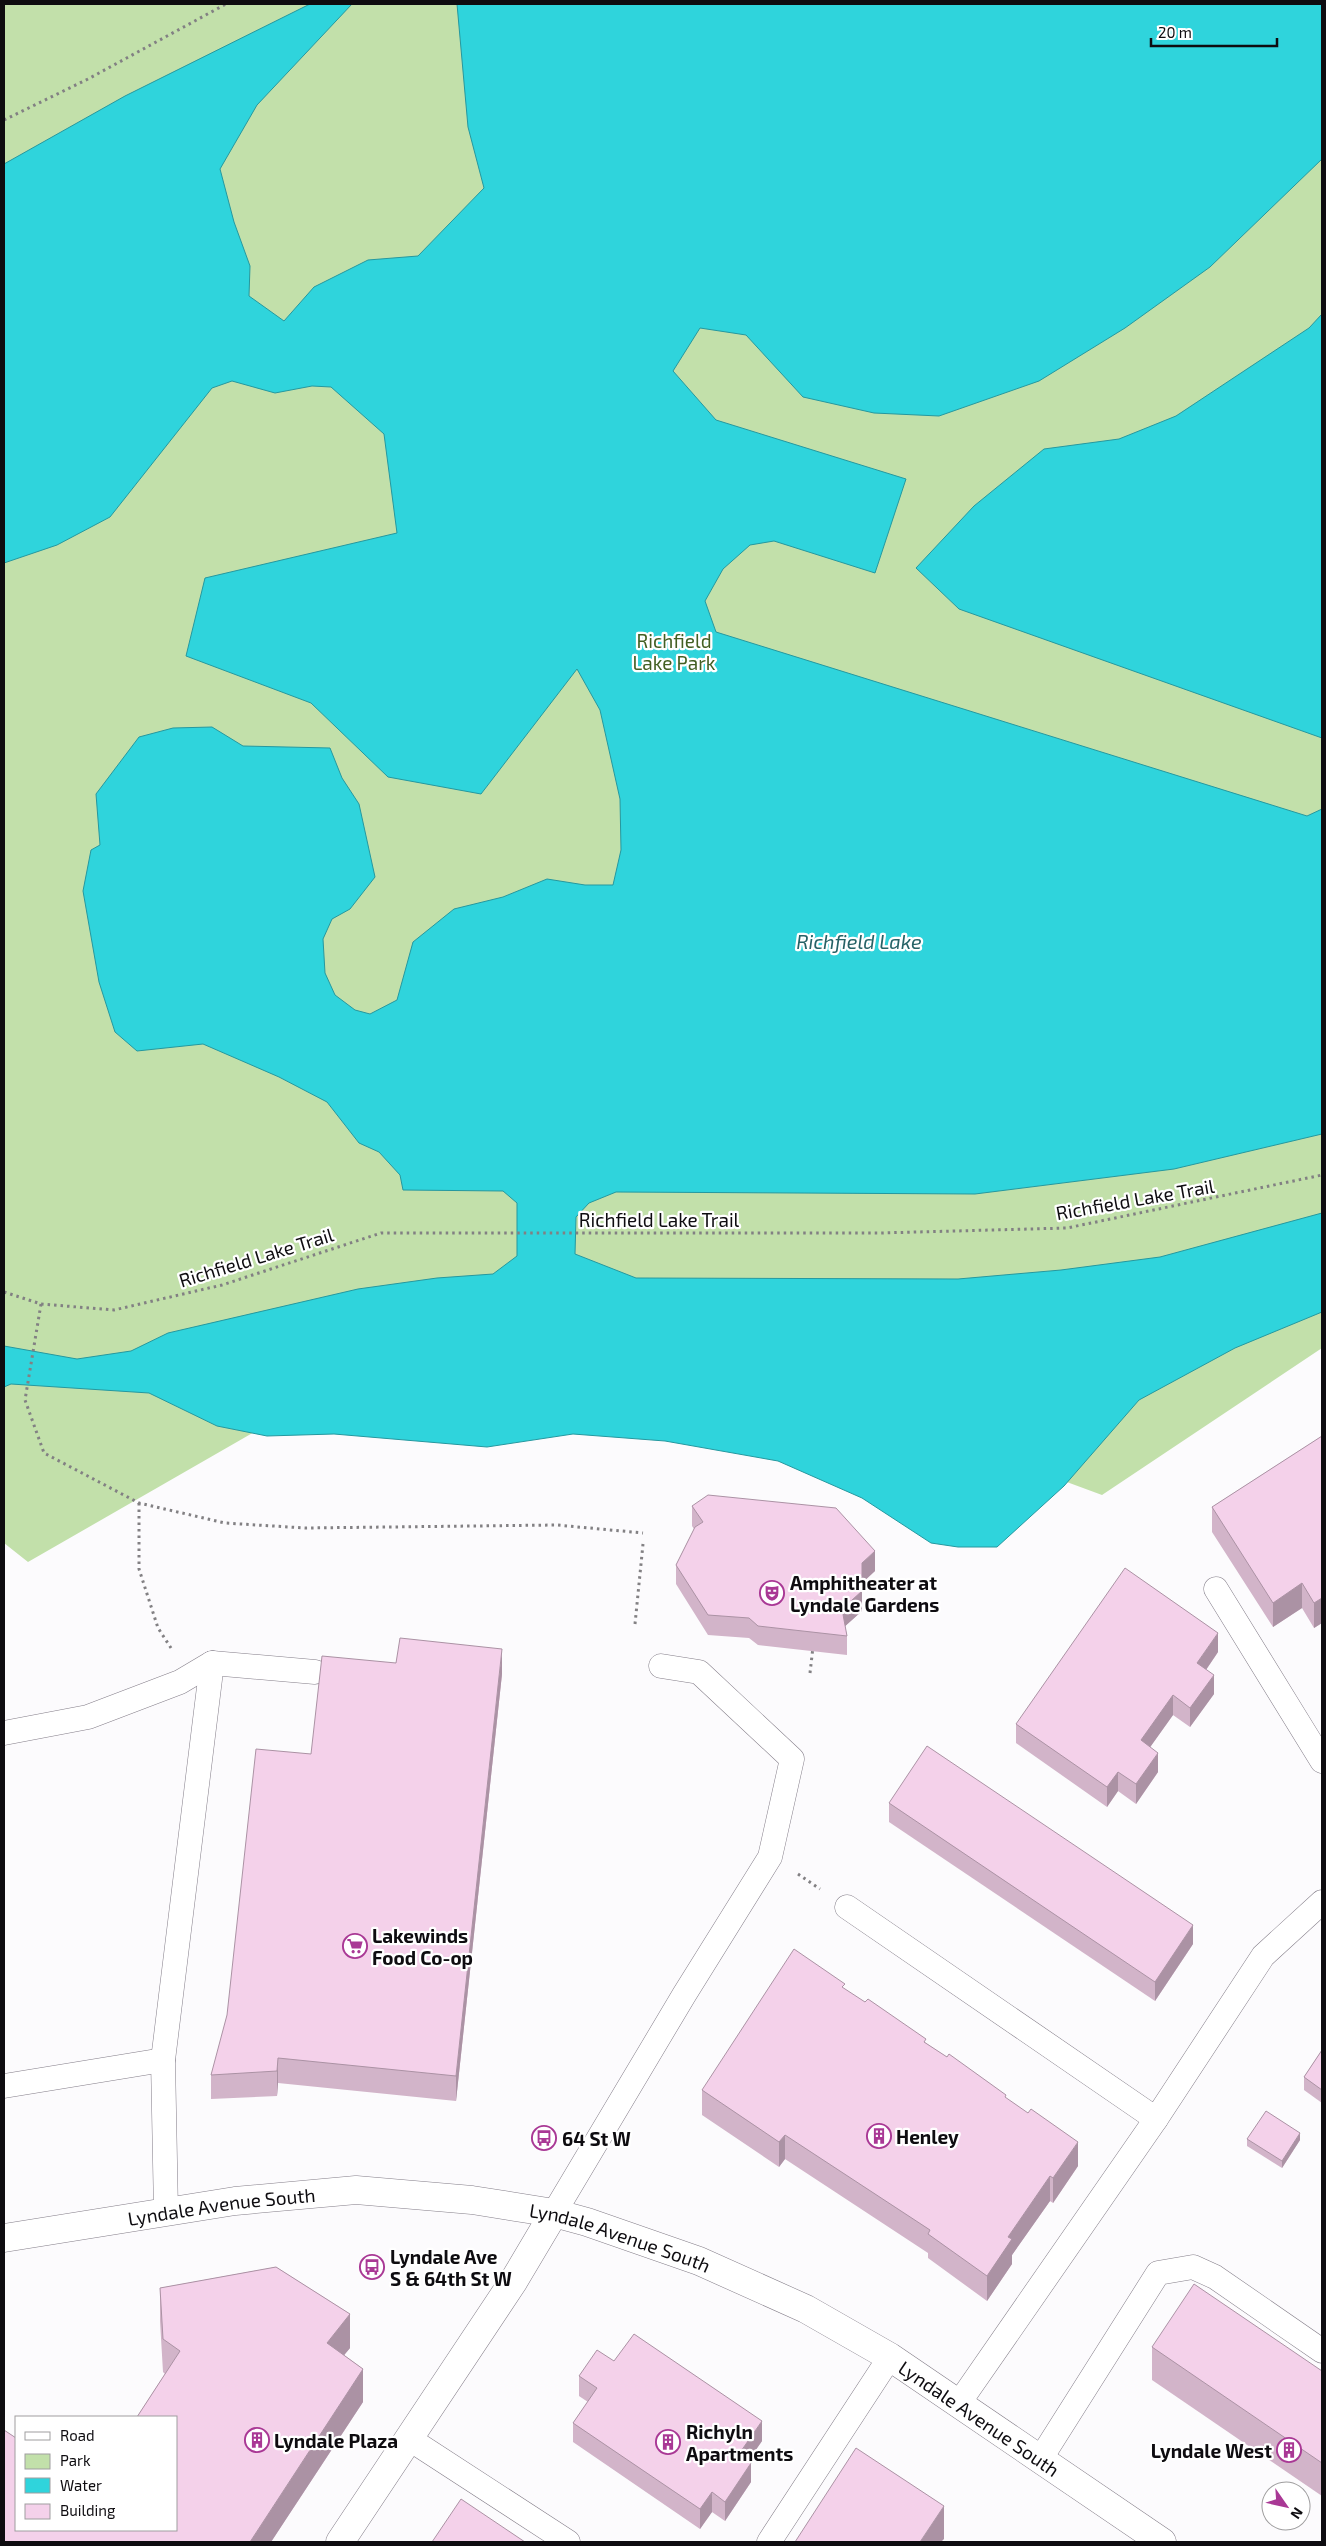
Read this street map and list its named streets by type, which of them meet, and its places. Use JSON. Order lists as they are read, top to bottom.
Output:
{
  "streets": {
    "main road": ["Lyndale Avenue South"],
    "path": ["Richfield Lake Trail"]
  },
  "water": ["Richfield Lake"],
  "parks": ["Richfield Lake Park"],
  "places": {
    "theatre": ["Amphitheater at Lyndale Gardens"],
    "supermarket": ["Lakewinds Food Co-op"],
    "building": [
      "Henley",
      "Lyndale Plaza",
      "Richyln Apartments",
      "Lyndale West"
    ],
    "bus stop": ["64 St W", "Lyndale Ave S & 64th St W"]
  },
  "legend": [
    "Road",
    "Park",
    "Water",
    "Building"
  ],
  "scale_bar": "20 m",
  "north": "bottom right"
}
